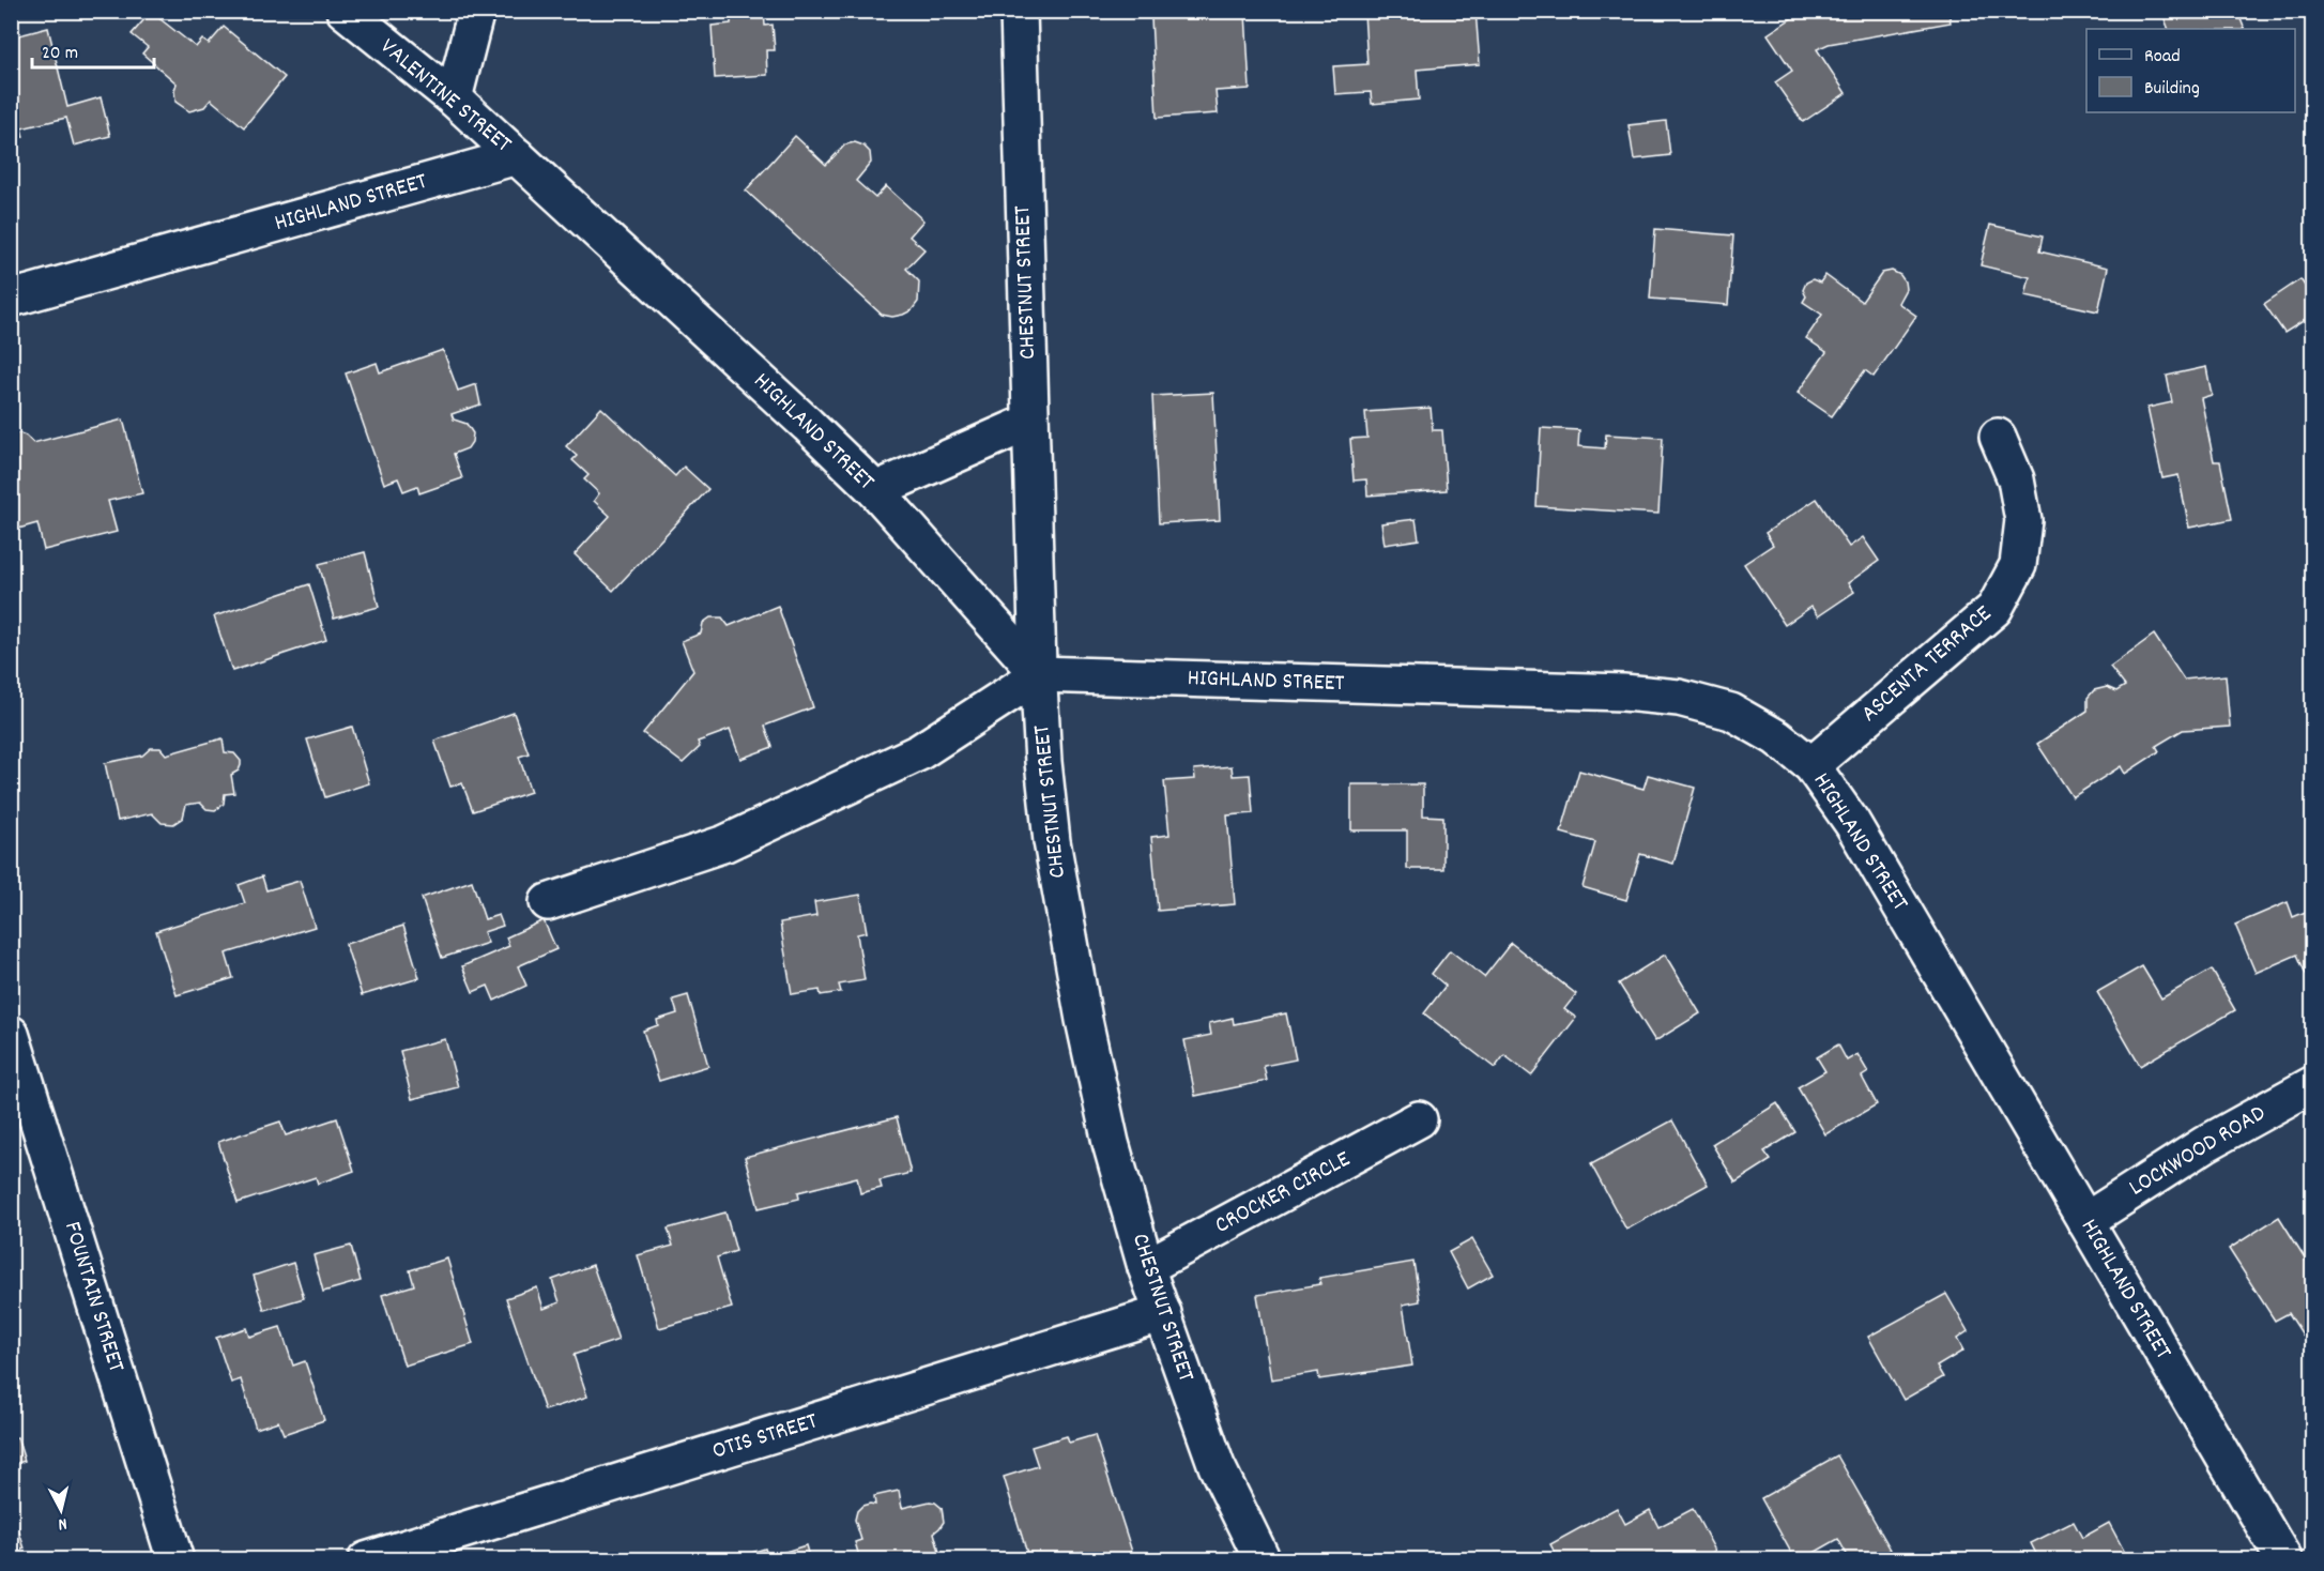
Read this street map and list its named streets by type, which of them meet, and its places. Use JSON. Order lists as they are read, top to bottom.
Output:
{
  "streets": {
    "street": [
      "VALENTINE STREET",
      "HIGHLAND STREET",
      "CHESTNUT STREET",
      "ASCENTA TERRACE",
      "LOCKWOOD ROAD",
      "CROCKER CIRCLE",
      "FOUNTAIN STREET",
      "OTIS STREET"
    ]
  },
  "crossings": [
    ["VALENTINE STREET", "HIGHLAND STREET"],
    ["HIGHLAND STREET", "CHESTNUT STREET"],
    ["HIGHLAND STREET", "ASCENTA TERRACE"],
    ["HIGHLAND STREET", "LOCKWOOD ROAD"],
    ["CHESTNUT STREET", "CROCKER CIRCLE"],
    ["CHESTNUT STREET", "OTIS STREET"]
  ],
  "legend": ["Road", "Building"],
  "scale_bar": "20 m",
  "north": "bottom"
}
